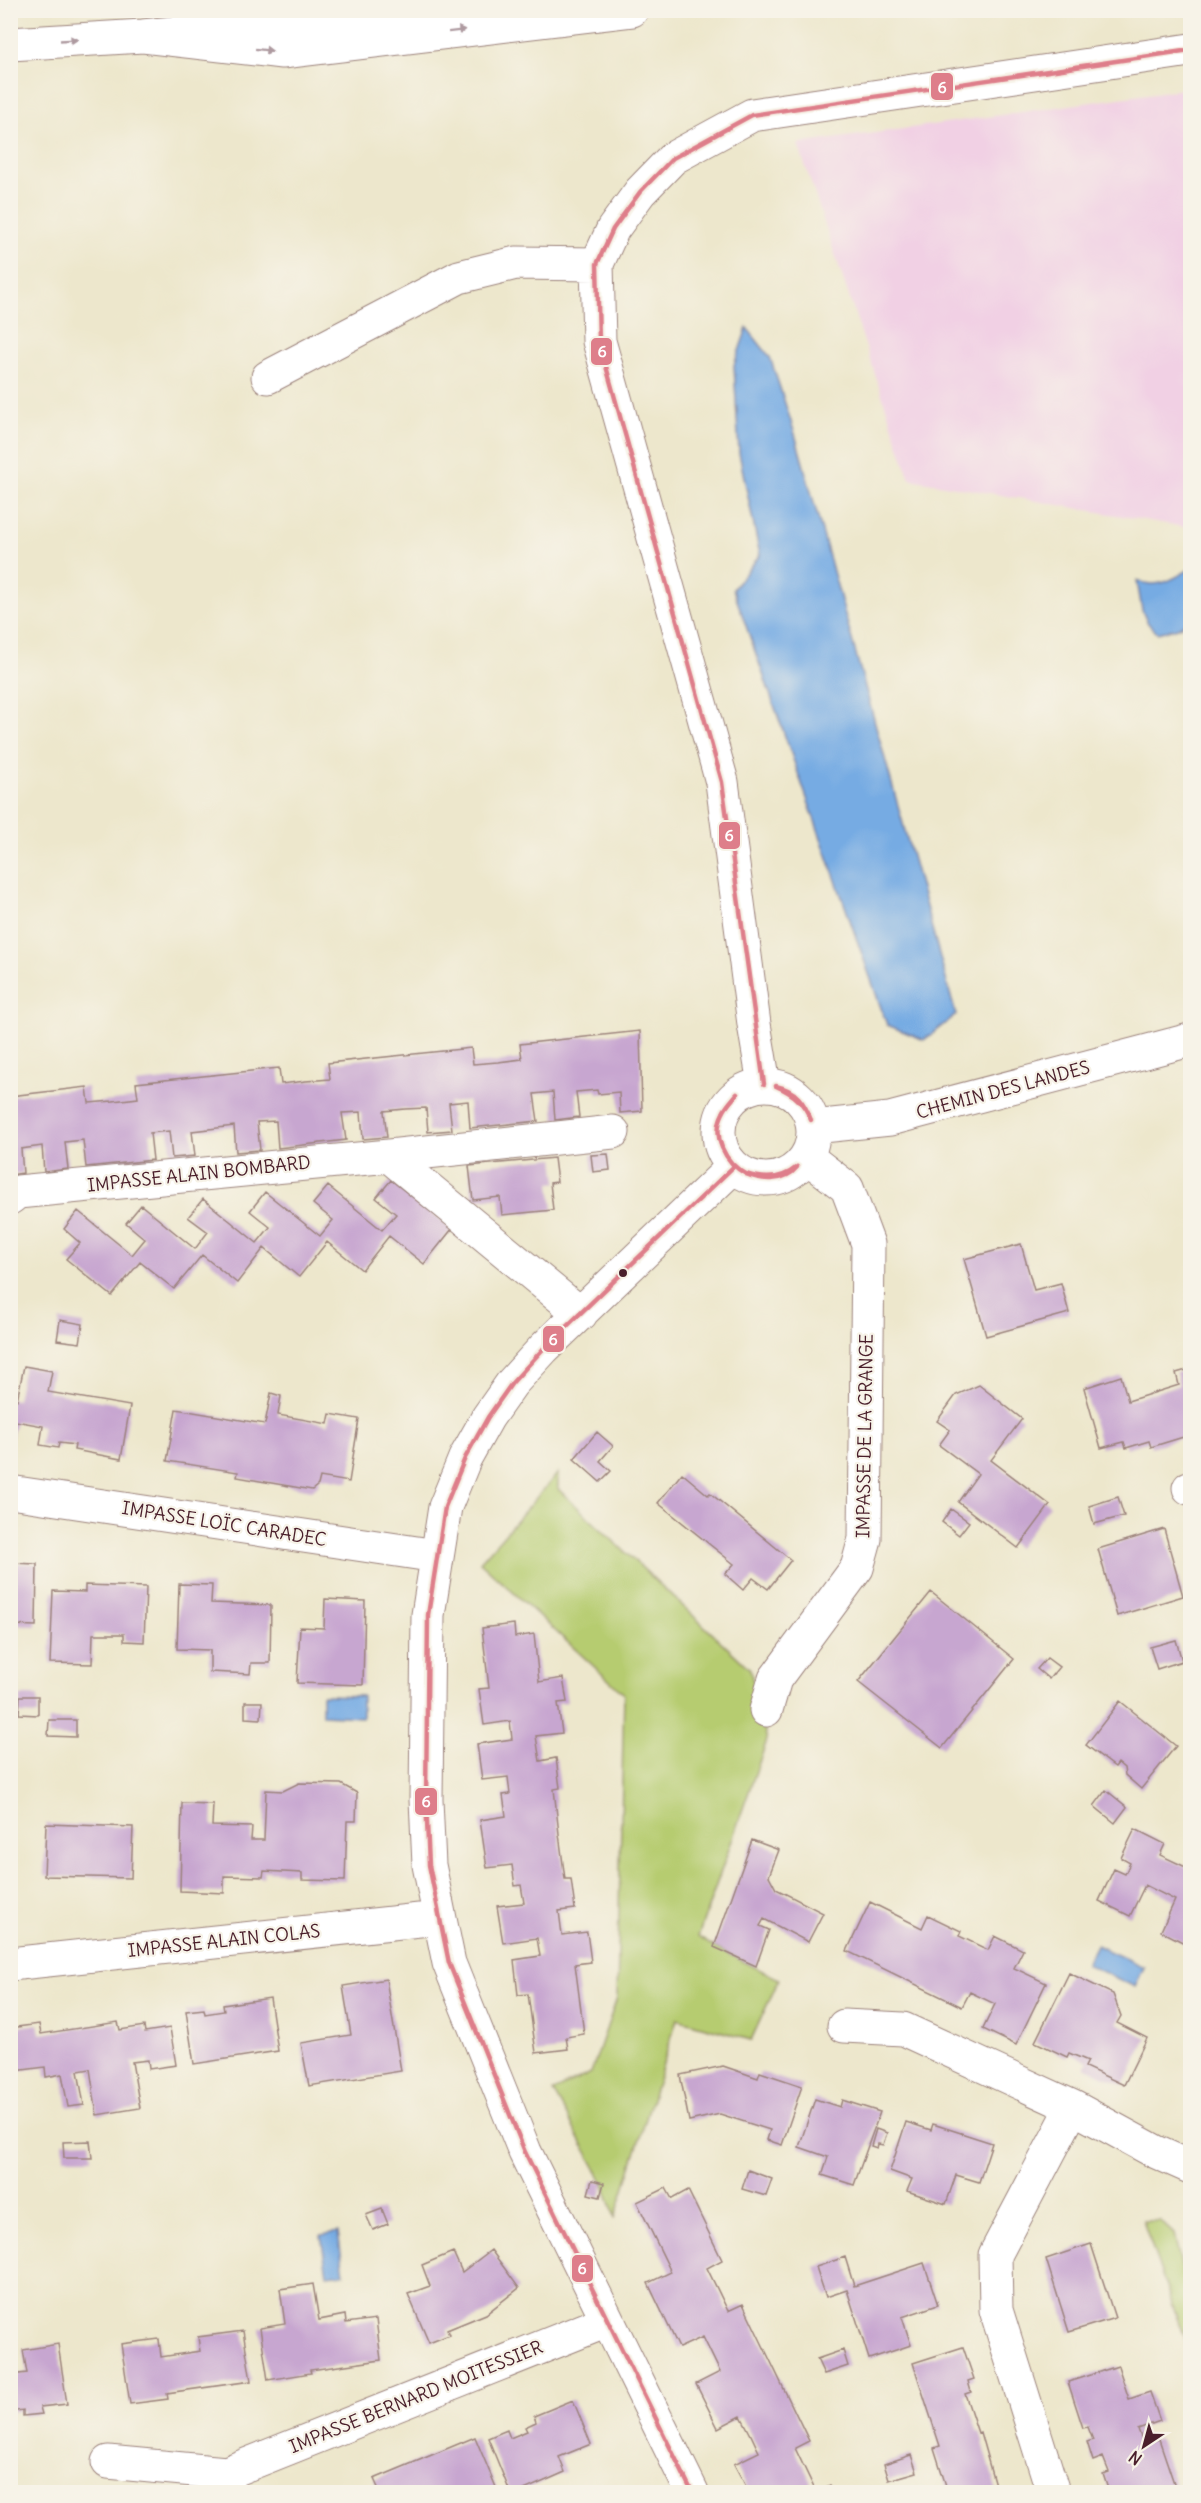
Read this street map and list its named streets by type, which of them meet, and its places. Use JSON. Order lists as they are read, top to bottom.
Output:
{
  "streets": {
    "main road": [
      "CHEMIN DES LANDES",
      "IMPASSE ALAIN BOMBARD",
      "IMPASSE DE LA GRANGE",
      "IMPASSE LOÏC CARADEC",
      "IMPASSE ALAIN COLAS",
      "IMPASSE BERNARD MOITESSIER"
    ]
  },
  "crossings": [
    ["CHEMIN DES LANDES", "IMPASSE DE LA GRANGE"]
  ],
  "lines": ["transit line 6"],
  "north": "bottom left"
}
